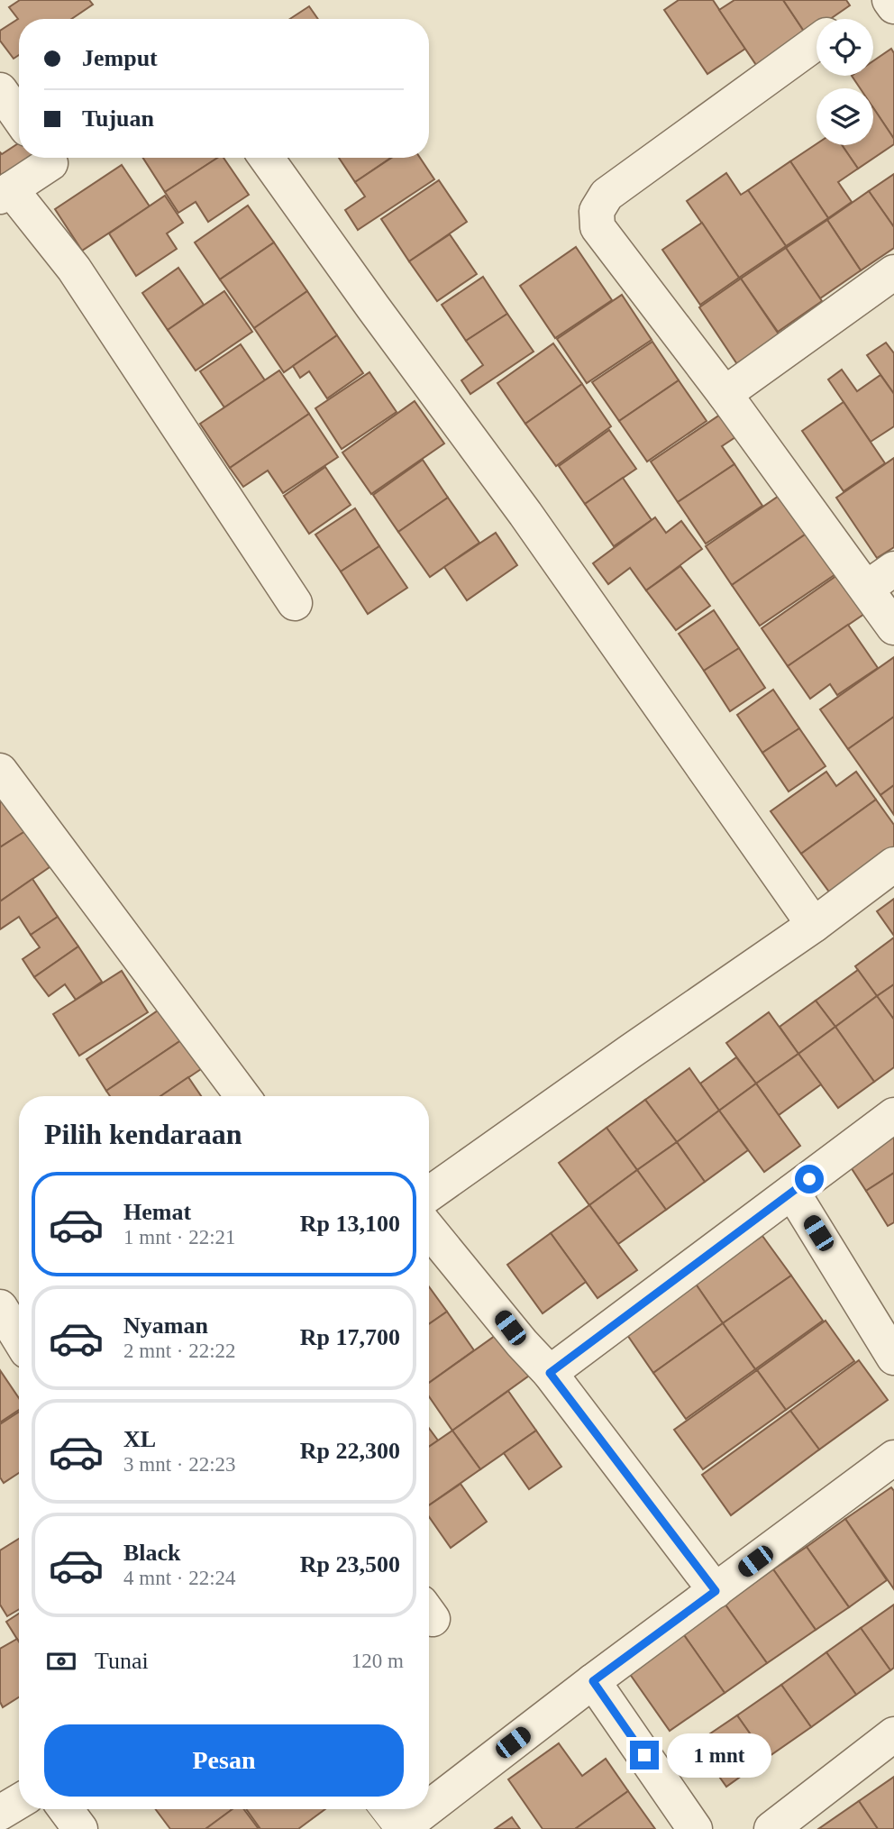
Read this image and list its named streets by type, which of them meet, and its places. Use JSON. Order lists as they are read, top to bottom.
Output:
{
  "page": {
    "banner": ["Jemput", "Tujuan"],
    "heading": "Pilih kendaraan",
    "list": [
      {
        "name": "Hemat",
        "note": "1 mnt · 22:21",
        "value": "Rp 13,100"
      },
      {
        "name": "Nyaman",
        "note": "2 mnt · 22:22",
        "value": "Rp 17,700"
      },
      {
        "name": "XL",
        "note": "3 mnt · 22:23",
        "value": "Rp 22,300"
      },
      {
        "name": "Black",
        "note": "4 mnt · 22:24",
        "value": "Rp 23,500"
      }
    ],
    "pay": ["Tunai", "120 m"],
    "buttons": "Pesan",
    "bubble": "1 mnt"
  }
}
